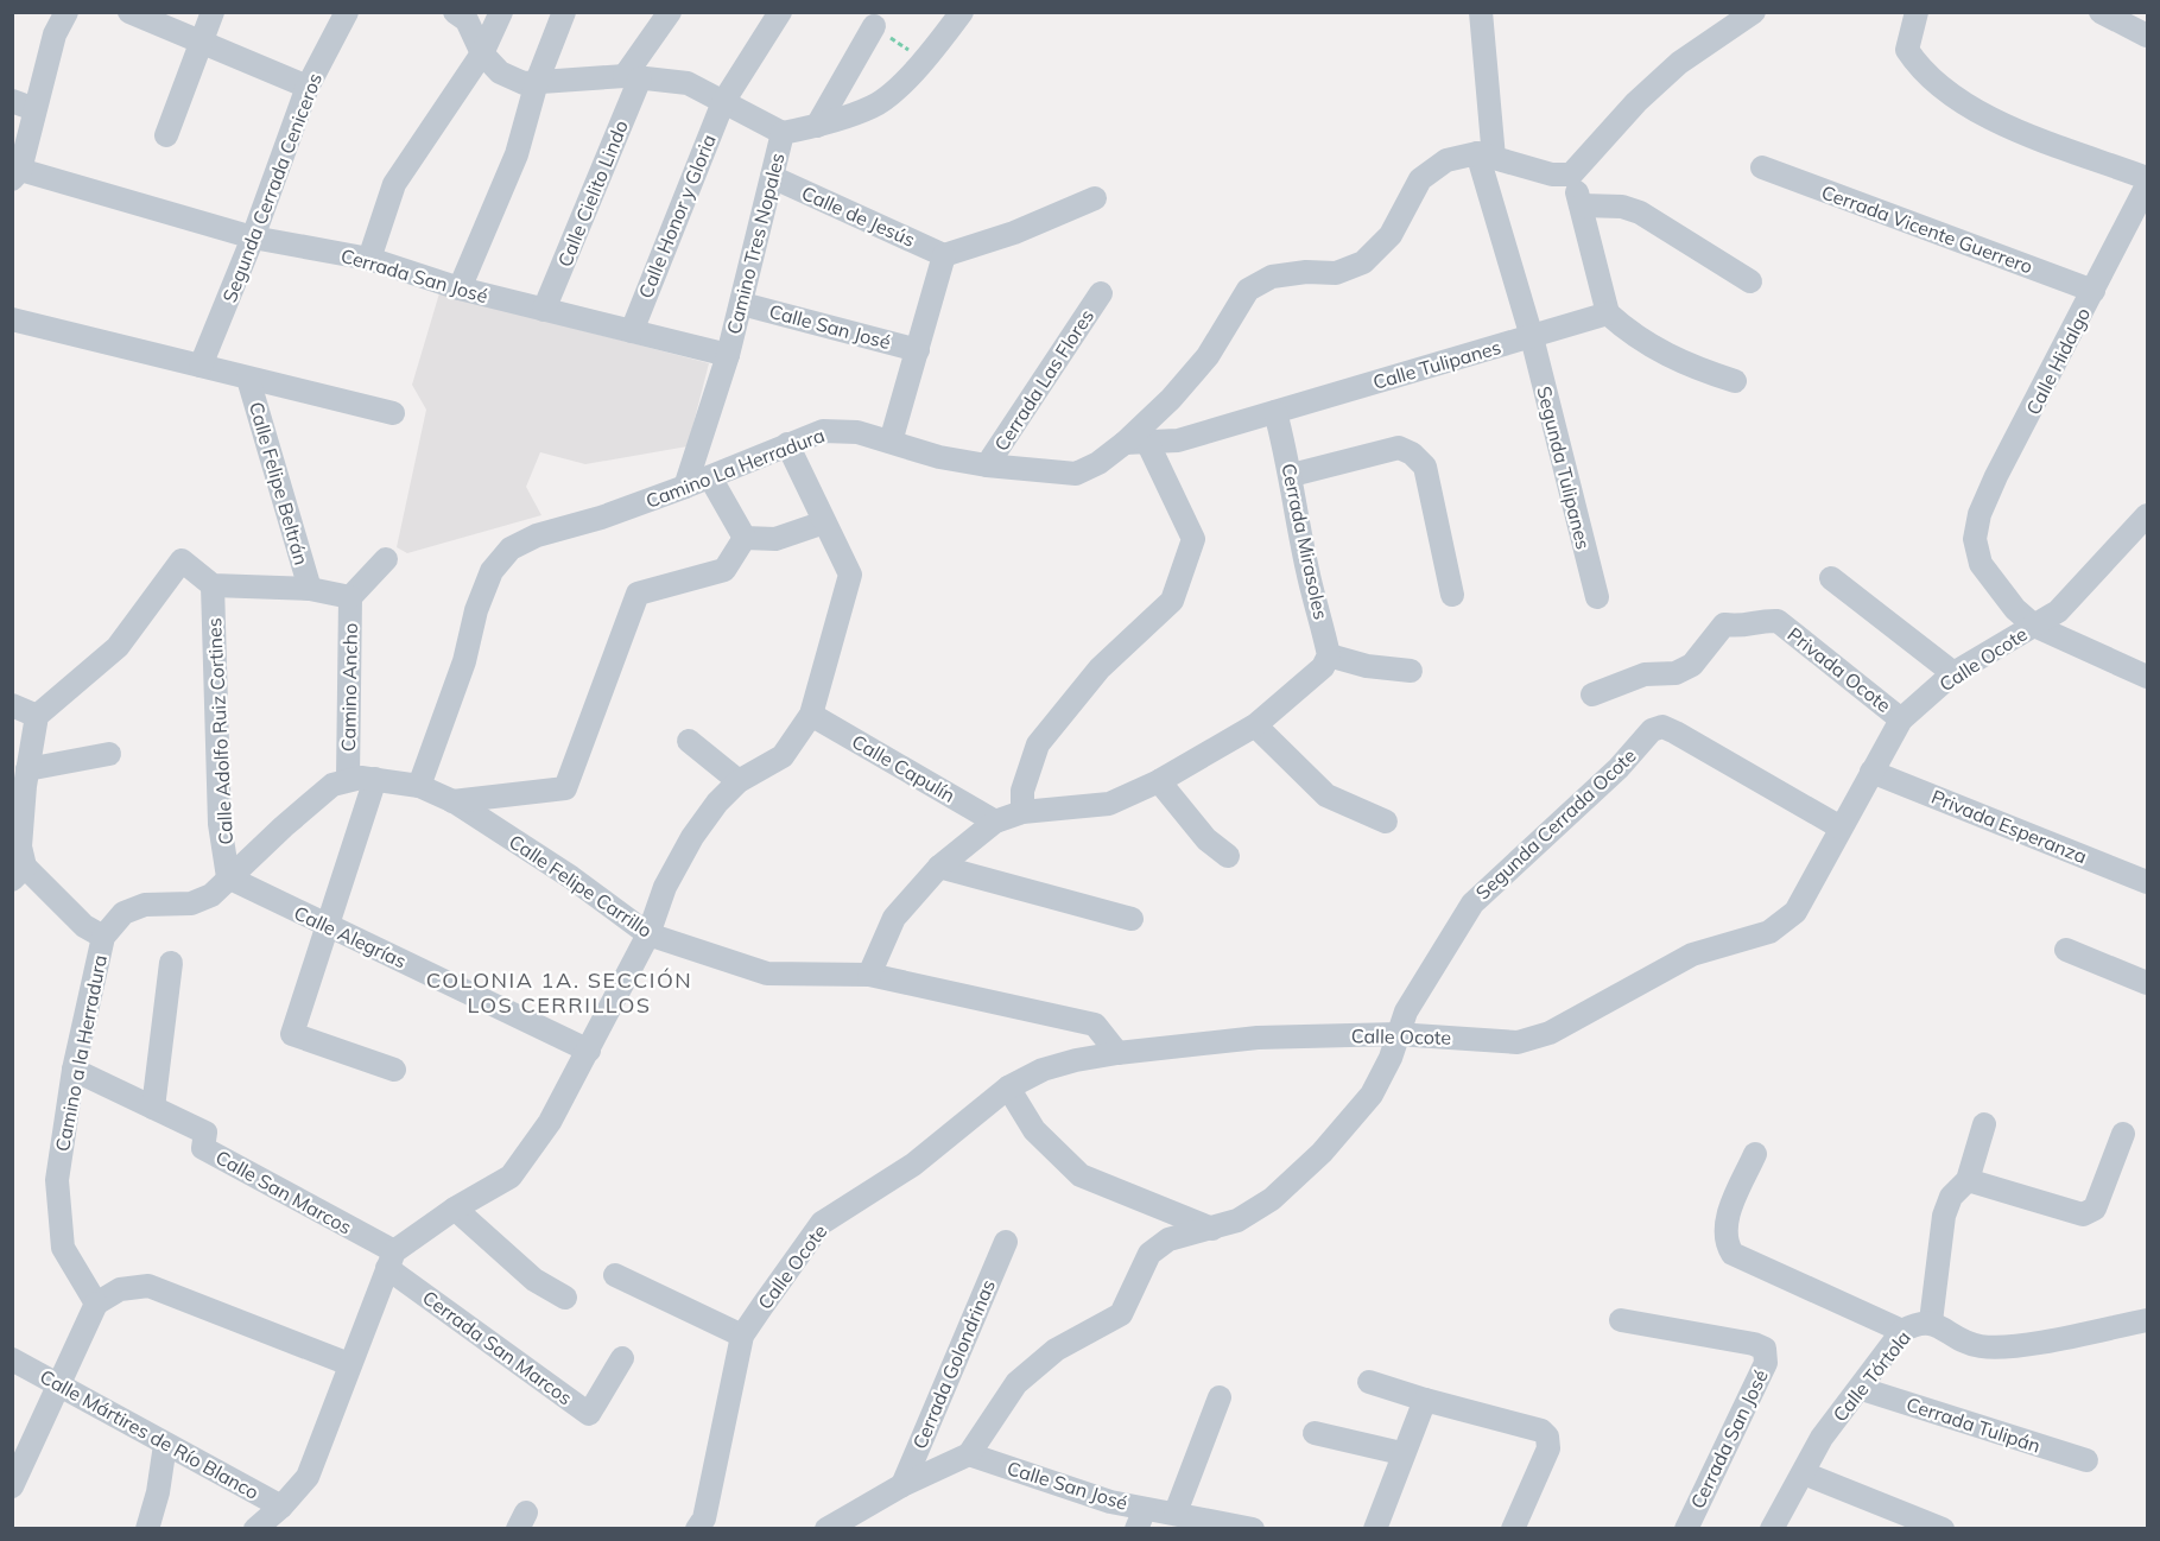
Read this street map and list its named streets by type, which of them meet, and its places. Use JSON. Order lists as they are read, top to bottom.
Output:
{
  "streets": {
    "street": [
      "Segunda Cerrada Ceniceros",
      "Calle Cielito Lindo",
      "Calle Honor y Gloria",
      "Calle de Jesús",
      "Cerrada Vicente Guerrero",
      "Camino Tres Nopales",
      "Cerrada San José",
      "Calle San José",
      "Calle Hidalgo",
      "Calle Tulipanes",
      "Cerrada Las Flores",
      "Camino La Herradura",
      "Segunda Tulipanes",
      "Calle Felipe Beltrán",
      "Cerrada Mirasoles",
      "Calle Ocote",
      "Privada Ocote",
      "Camino Ancho",
      "Calle Adolfo Ruiz Cortines",
      "Calle Capulín",
      "Segunda Cerrada Ocote",
      "Privada Esperanza",
      "Calle Felipe Carrillo",
      "Calle Alegrías",
      "Camino a la Herradura",
      "Calle San Marcos",
      "Cerrada San Marcos",
      "Cerrada Golondrinas",
      "Calle Tórtola",
      "Cerrada Tulipán",
      "Calle Mártires de Río Blanco"
    ]
  },
  "crossings": [
    ["Segunda Cerrada Ceniceros", "Cerrada San José"],
    ["Calle Cielito Lindo", "Cerrada San José"],
    ["Calle Honor y Gloria", "Cerrada San José"],
    ["Calle de Jesús", "Camino Tres Nopales"],
    ["Cerrada Vicente Guerrero", "Calle Hidalgo"],
    ["Camino Tres Nopales", "Cerrada San José"],
    ["Camino Tres Nopales", "Calle San José"],
    ["Camino Tres Nopales", "Camino La Herradura"],
    ["Calle San José", "Segunda Cerrada Ocote"],
    ["Calle Hidalgo", "Calle Ocote"],
    ["Calle Tulipanes", "Camino La Herradura"],
    ["Calle Tulipanes", "Segunda Tulipanes"],
    ["Calle Tulipanes", "Cerrada Mirasoles"],
    ["Cerrada Las Flores", "Camino La Herradura"],
    ["Camino La Herradura", "Segunda Tulipanes"],
    ["Camino La Herradura", "Calle Felipe Carrillo"],
    ["Calle Felipe Beltrán", "Camino Ancho"],
    ["Calle Ocote", "Privada Ocote"],
    ["Calle Ocote", "Segunda Cerrada Ocote"],
    ["Calle Ocote", "Privada Esperanza"],
    ["Calle Ocote", "Calle Felipe Carrillo"],
    ["Camino Ancho", "Calle Adolfo Ruiz Cortines"],
    ["Camino Ancho", "Calle Alegrías"],
    ["Camino Ancho", "Camino a la Herradura"],
    ["Calle Adolfo Ruiz Cortines", "Calle Alegrías"],
    ["Calle Adolfo Ruiz Cortines", "Camino a la Herradura"],
    ["Calle Alegrías", "Camino a la Herradura"],
    ["Camino a la Herradura", "Calle San Marcos"],
    ["Calle San Marcos", "Cerrada San Marcos"],
    ["Calle San Marcos", "Calle Mártires de Río Blanco"],
    ["Cerrada San Marcos", "Calle Mártires de Río Blanco"],
    ["Calle Tórtola", "Cerrada Tulipán"]
  ],
  "districts": ["COLONIA 1A. SECCIÓN LOS CERRILLOS"]
}
